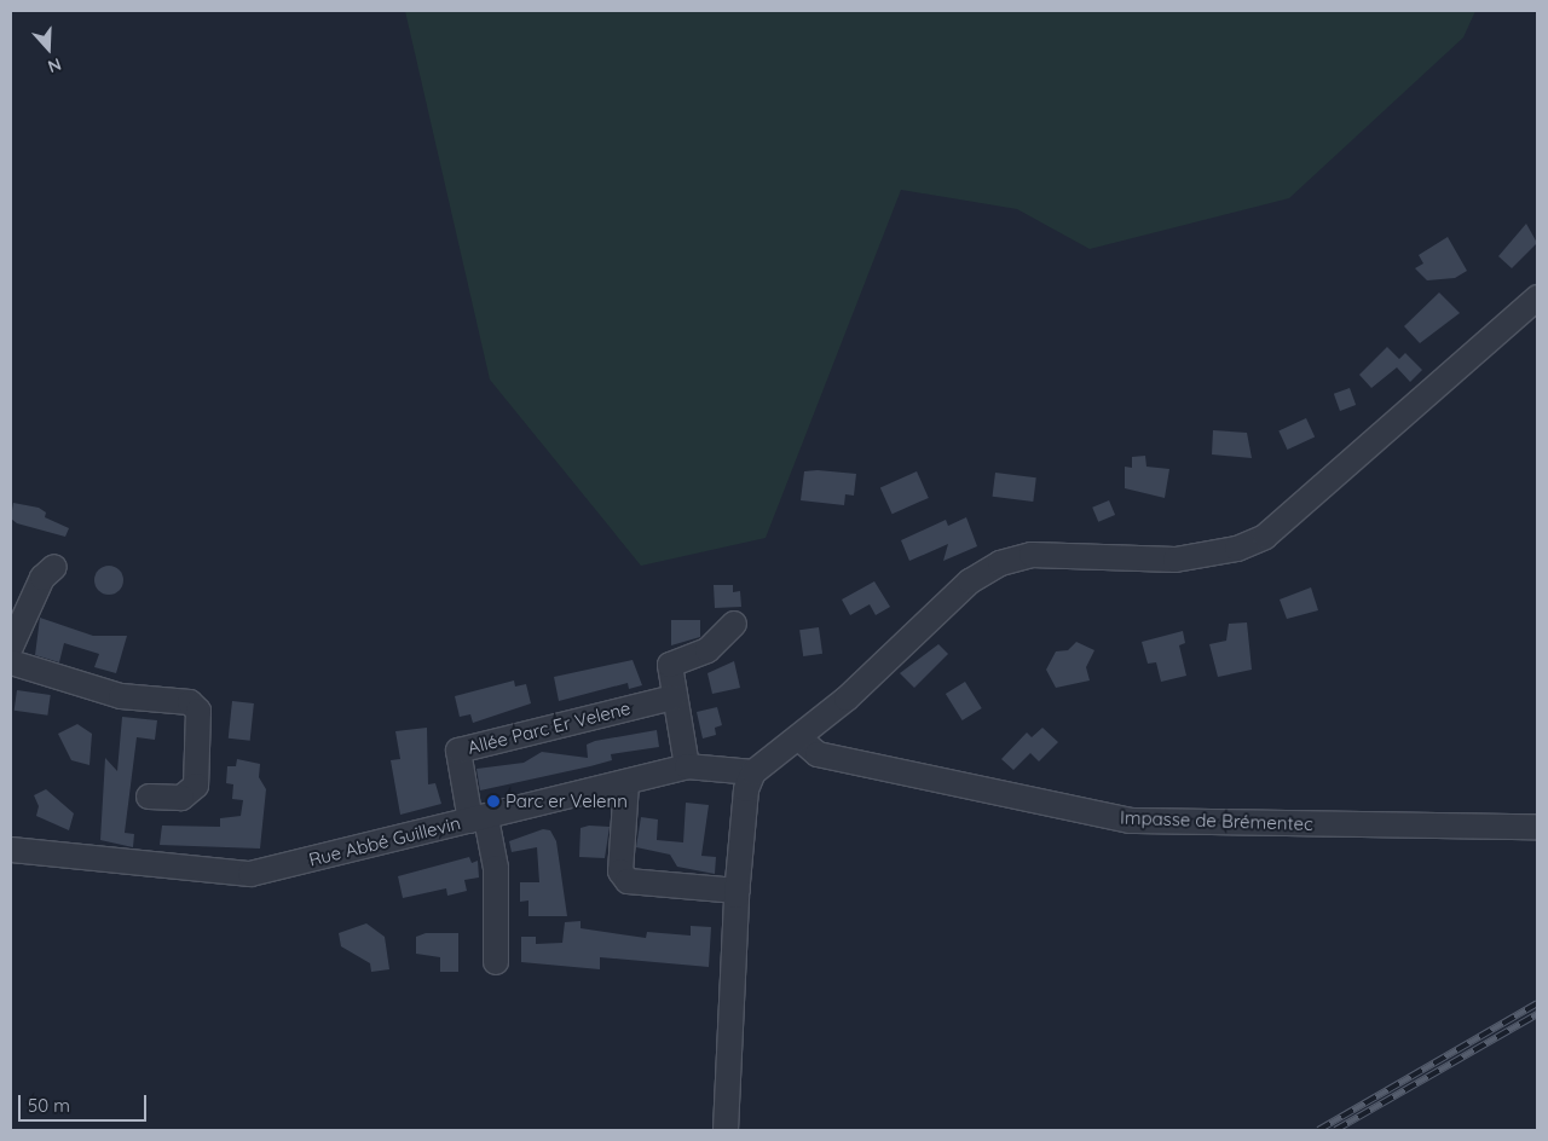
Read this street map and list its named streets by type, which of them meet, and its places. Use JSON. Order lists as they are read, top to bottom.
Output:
{
  "streets": {
    "street": ["Allée Parc Er Velene", "Impasse de Brémentec", "Rue Abbé Guillevin"]
  },
  "crossings": [
    ["Allée Parc Er Velene", "Rue Abbé Guillevin"]
  ],
  "places": ["Parc er Velenn"],
  "scale_bar": "50 m",
  "north": "bottom"
}
